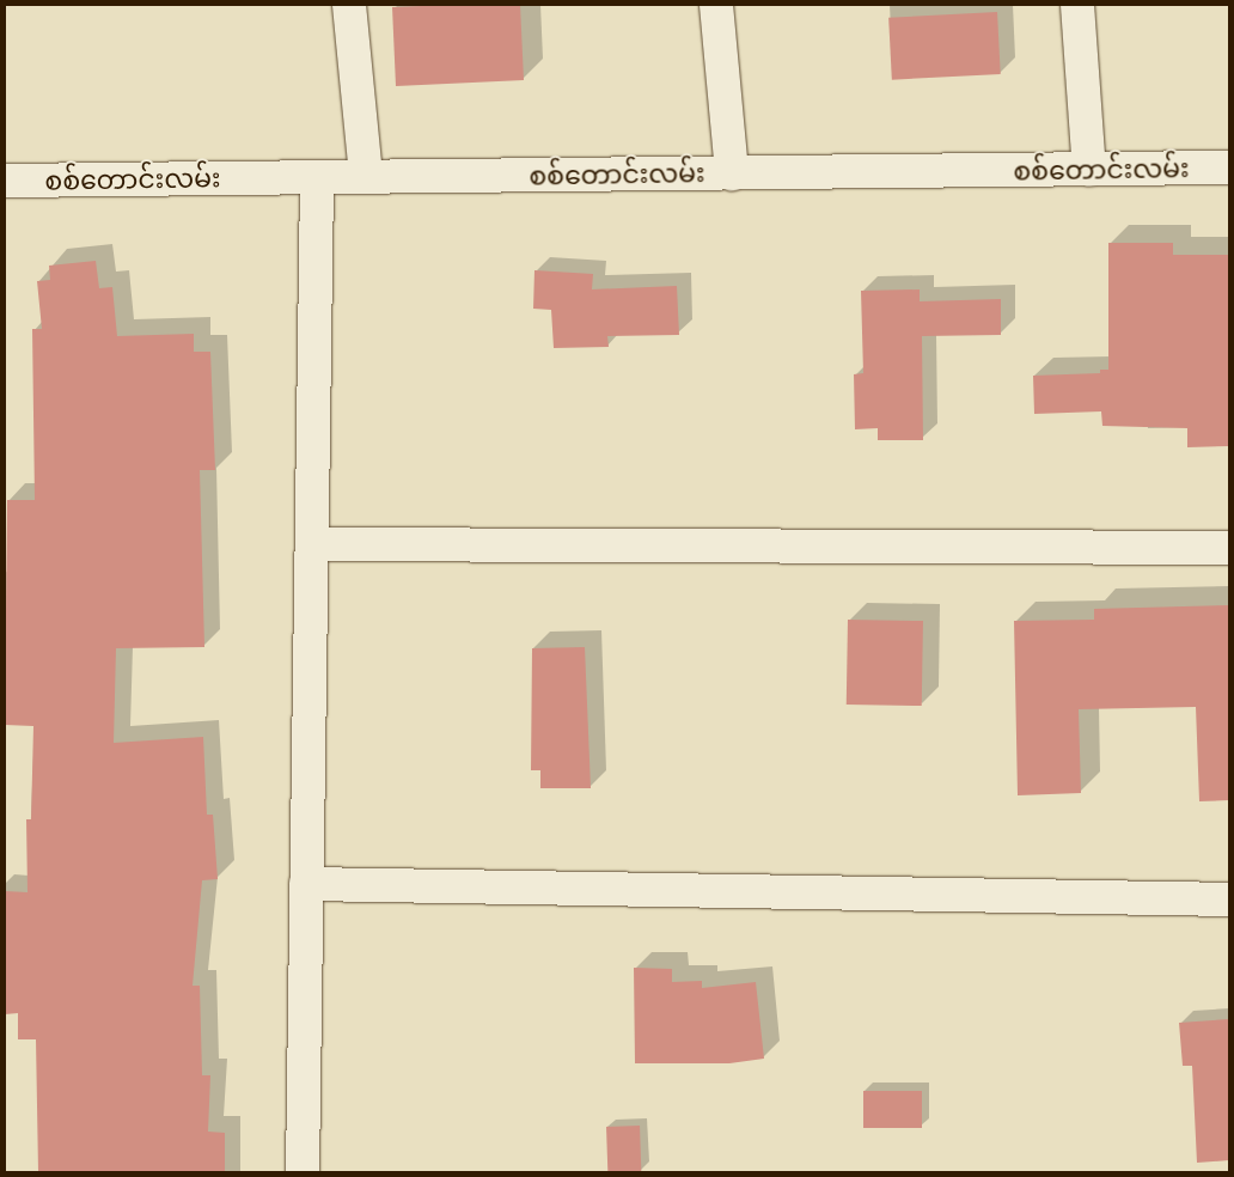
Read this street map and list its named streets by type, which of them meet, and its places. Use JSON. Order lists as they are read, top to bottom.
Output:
{
  "streets": {
    "street": ["စစ်တောင်းလမ်း"]
  }
}
